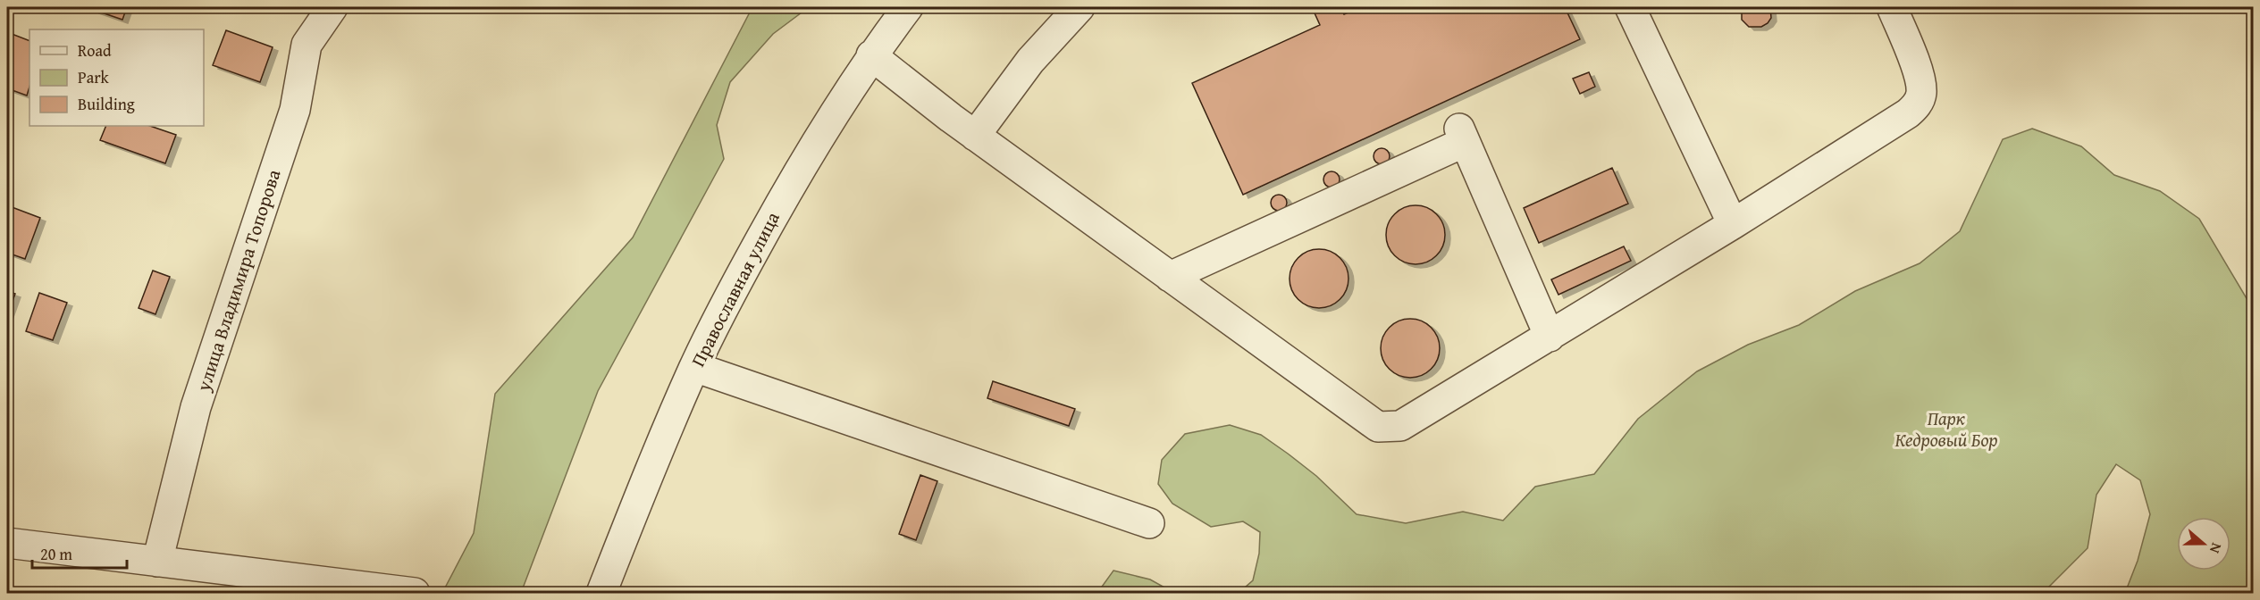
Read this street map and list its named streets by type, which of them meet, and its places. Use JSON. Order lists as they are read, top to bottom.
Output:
{
  "streets": {
    "street": ["улица Владимира Топорова", "Православная улица"]
  },
  "parks": ["Парк Кедровый Бор"],
  "legend": ["Road", "Park", "Building"],
  "scale_bar": "20 m",
  "north": "right"
}
